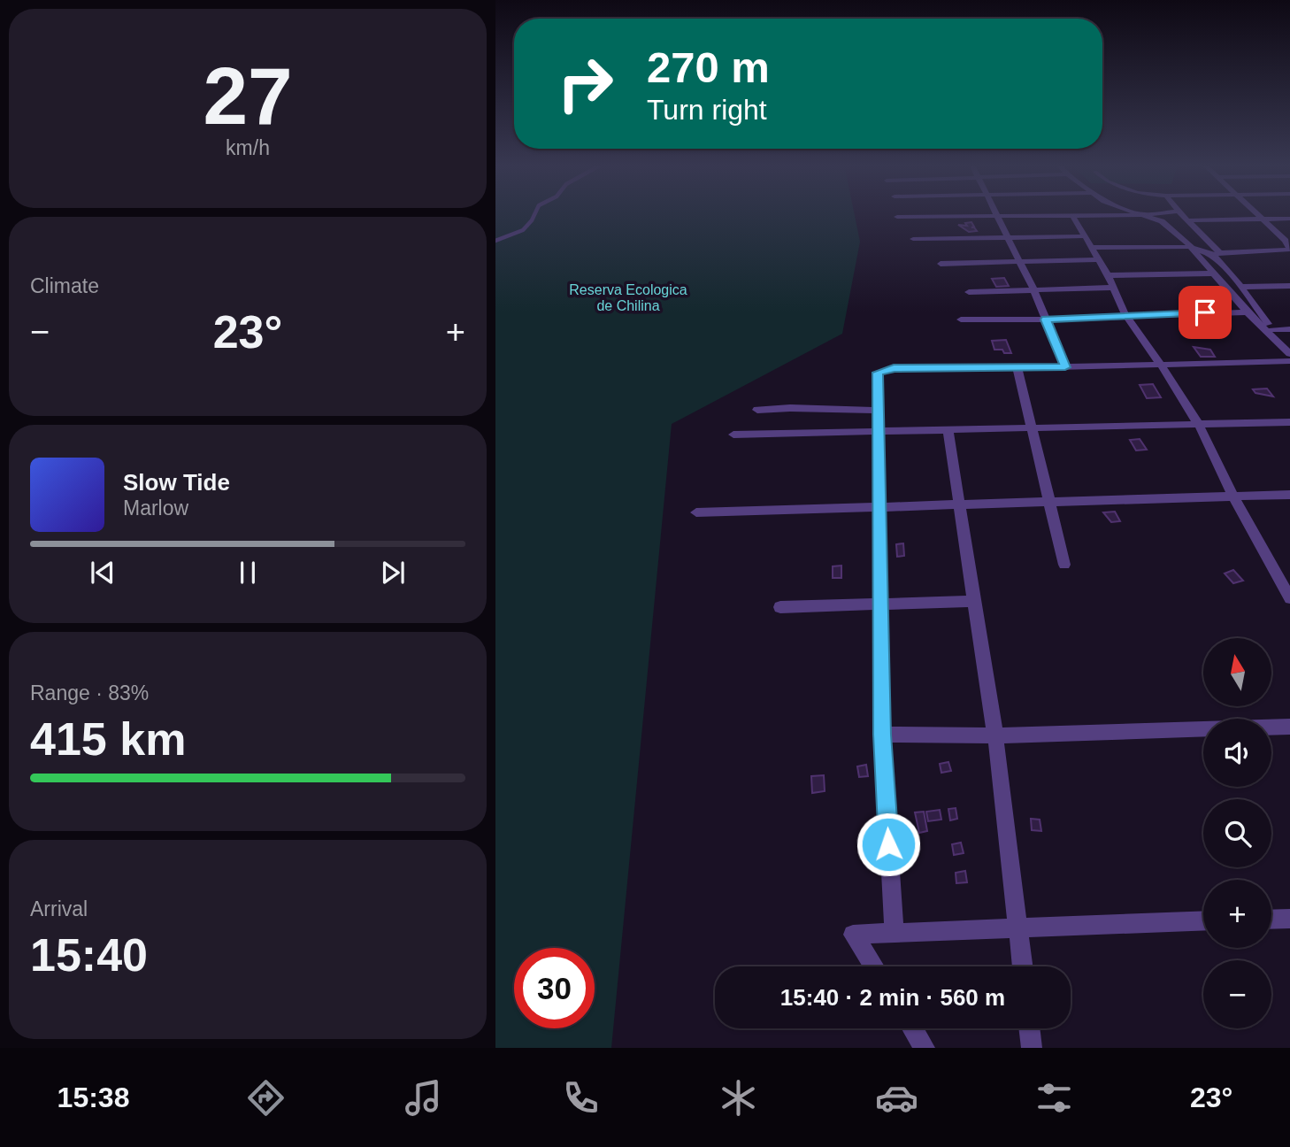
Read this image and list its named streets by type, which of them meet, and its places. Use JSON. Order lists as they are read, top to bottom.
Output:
{
  "parks": ["Reserva Ecologica de Chilina"],
  "north": "top",
  "page": {
    "tile": [
      ["27", "km/h"],
      "Climate",
      ["Range · 83%", "415 km"],
      ["Arrival", "15:40"]
    ],
    "turn": ["270 m", "Turn right"],
    "heat": ["−", "23°", "+"],
    "song": ["Slow Tide", "Marlow"],
    "map_buttons": ["+", "−"],
    "limit": "30",
    "trip": "15:40 · 2 min · 560 m",
    "tabs": ["15:38", "23°"]
  }
}
